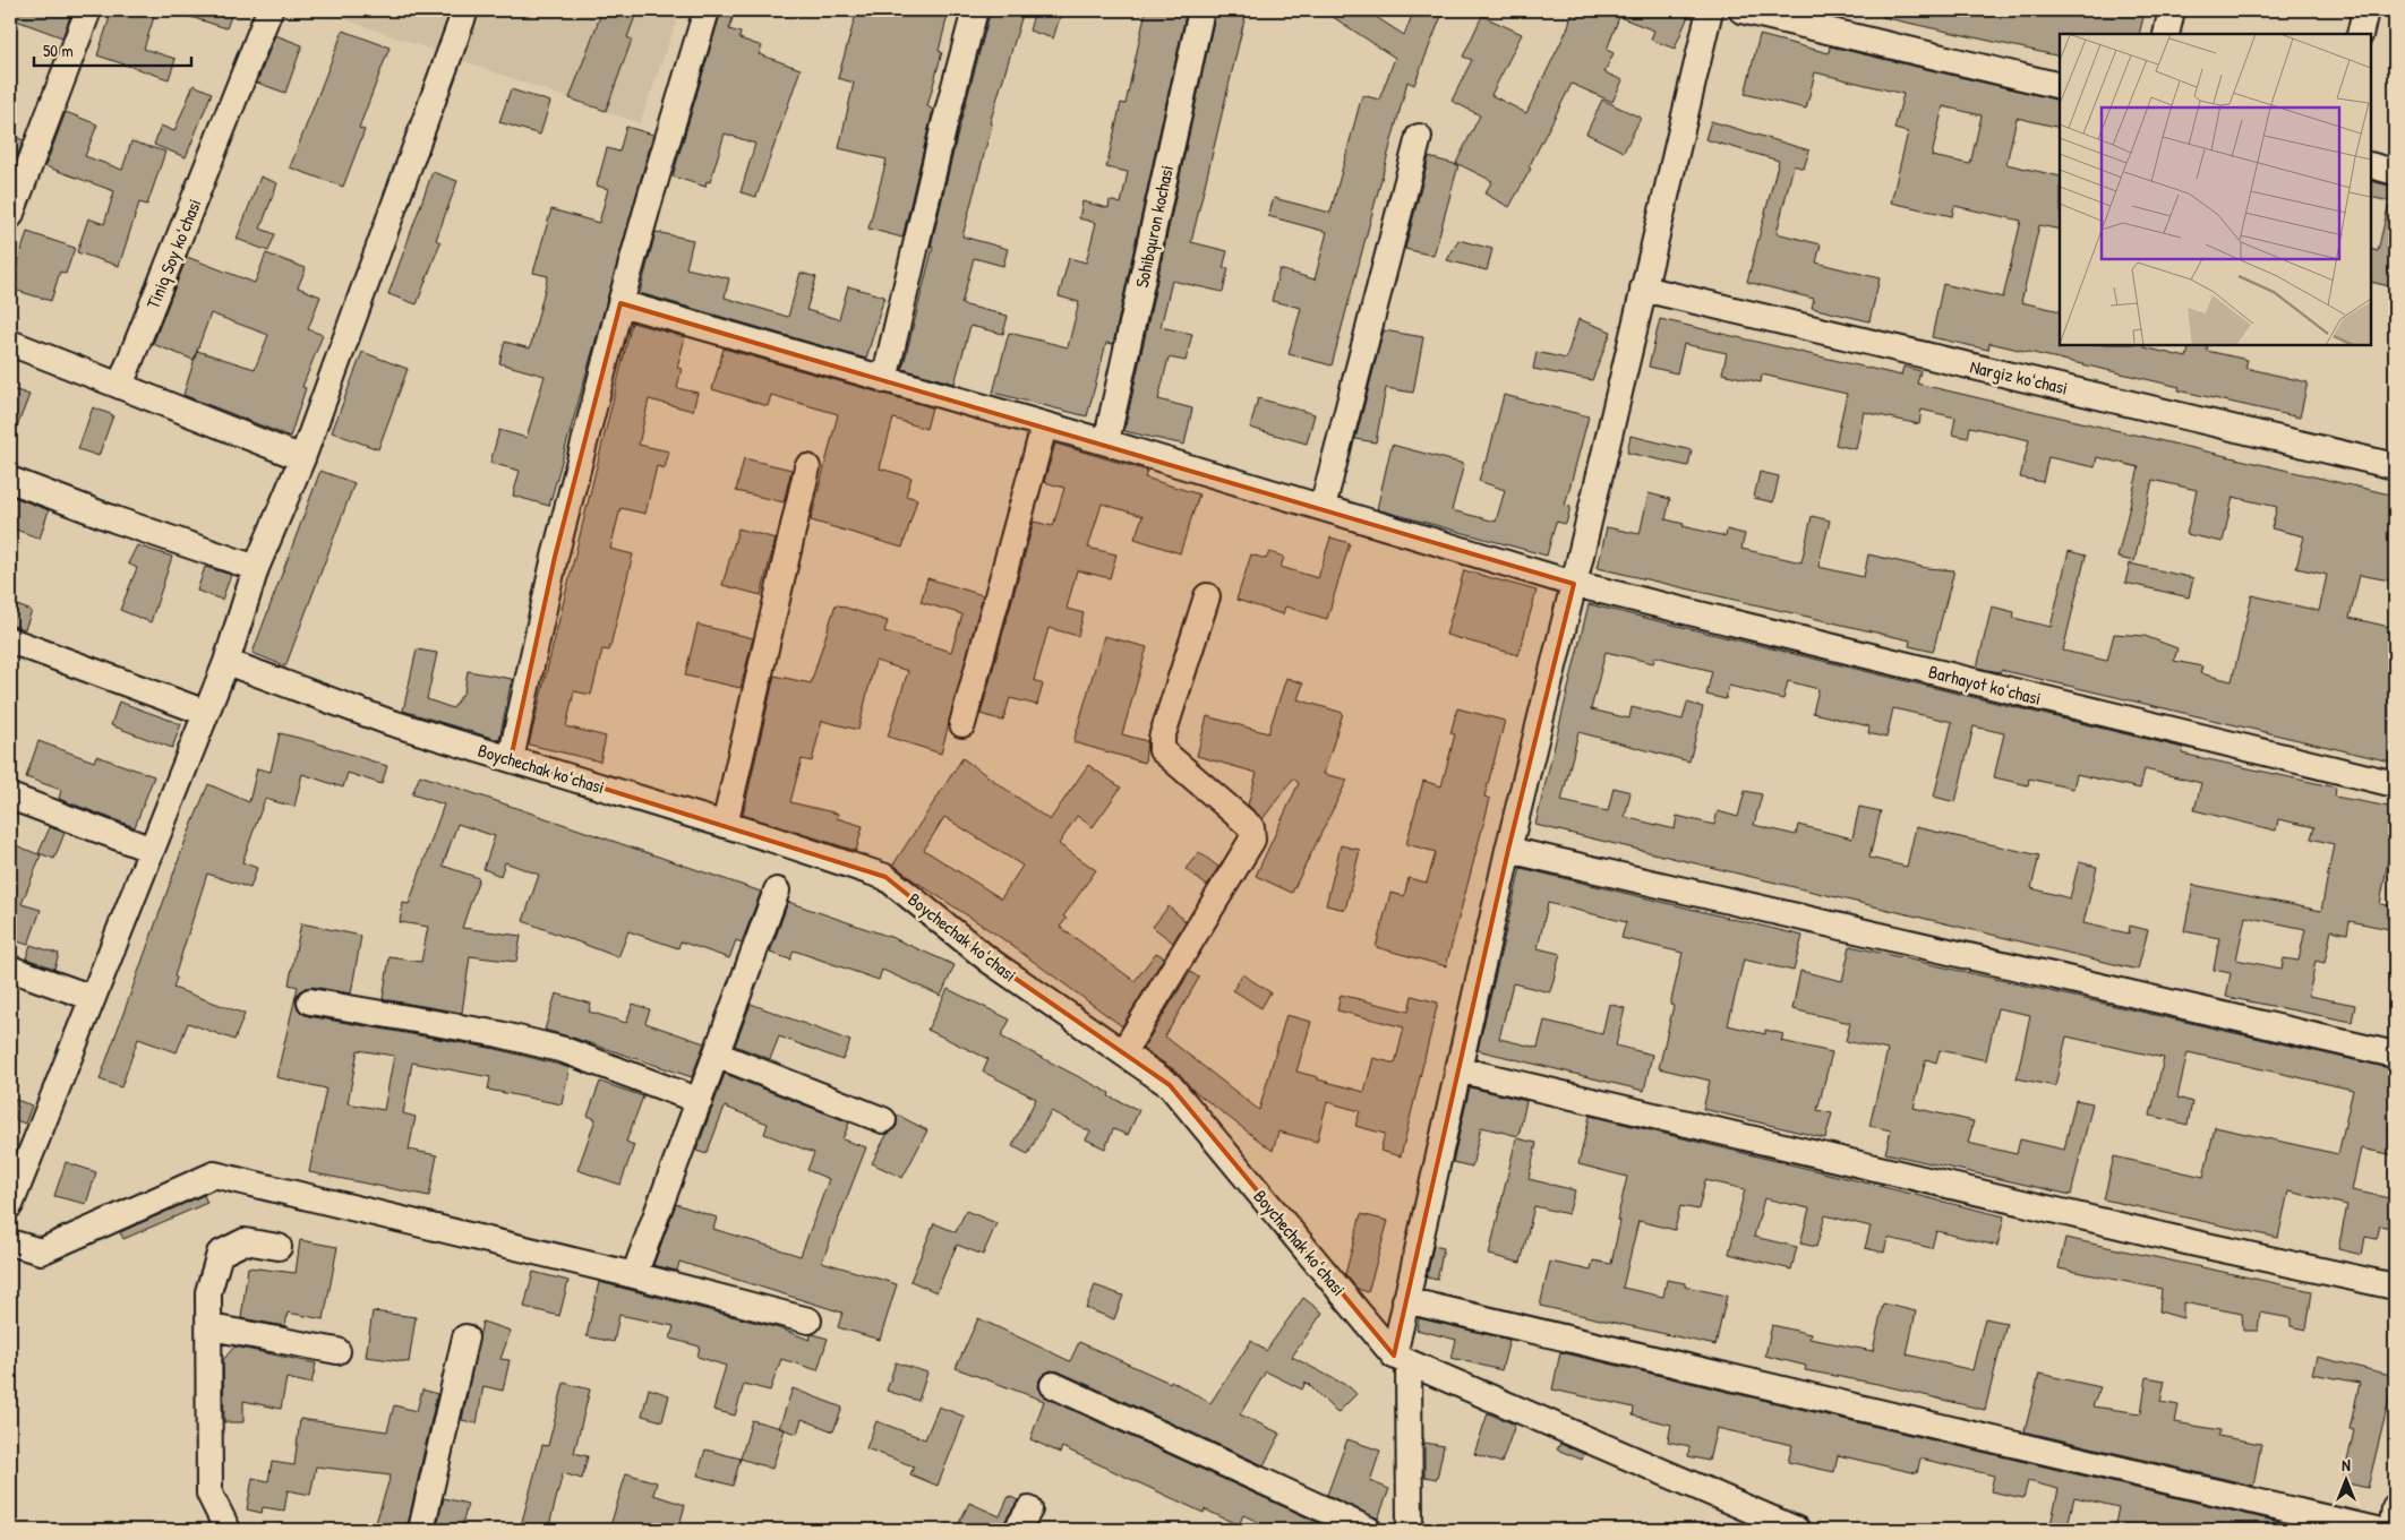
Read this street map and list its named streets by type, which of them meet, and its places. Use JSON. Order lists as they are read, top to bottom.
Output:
{
  "streets": {
    "street": [
      "Sohibquron kochasi",
      "Tiniq Soy koʻchasi",
      "Nargiz koʻchasi",
      "Barhayot koʻchasi",
      "Boychechak koʻchasi"
    ]
  },
  "crossings": [
    ["Sohibquron kochasi", "Barhayot koʻchasi"]
  ],
  "scale_bar": "50 m",
  "north": "top"
}
